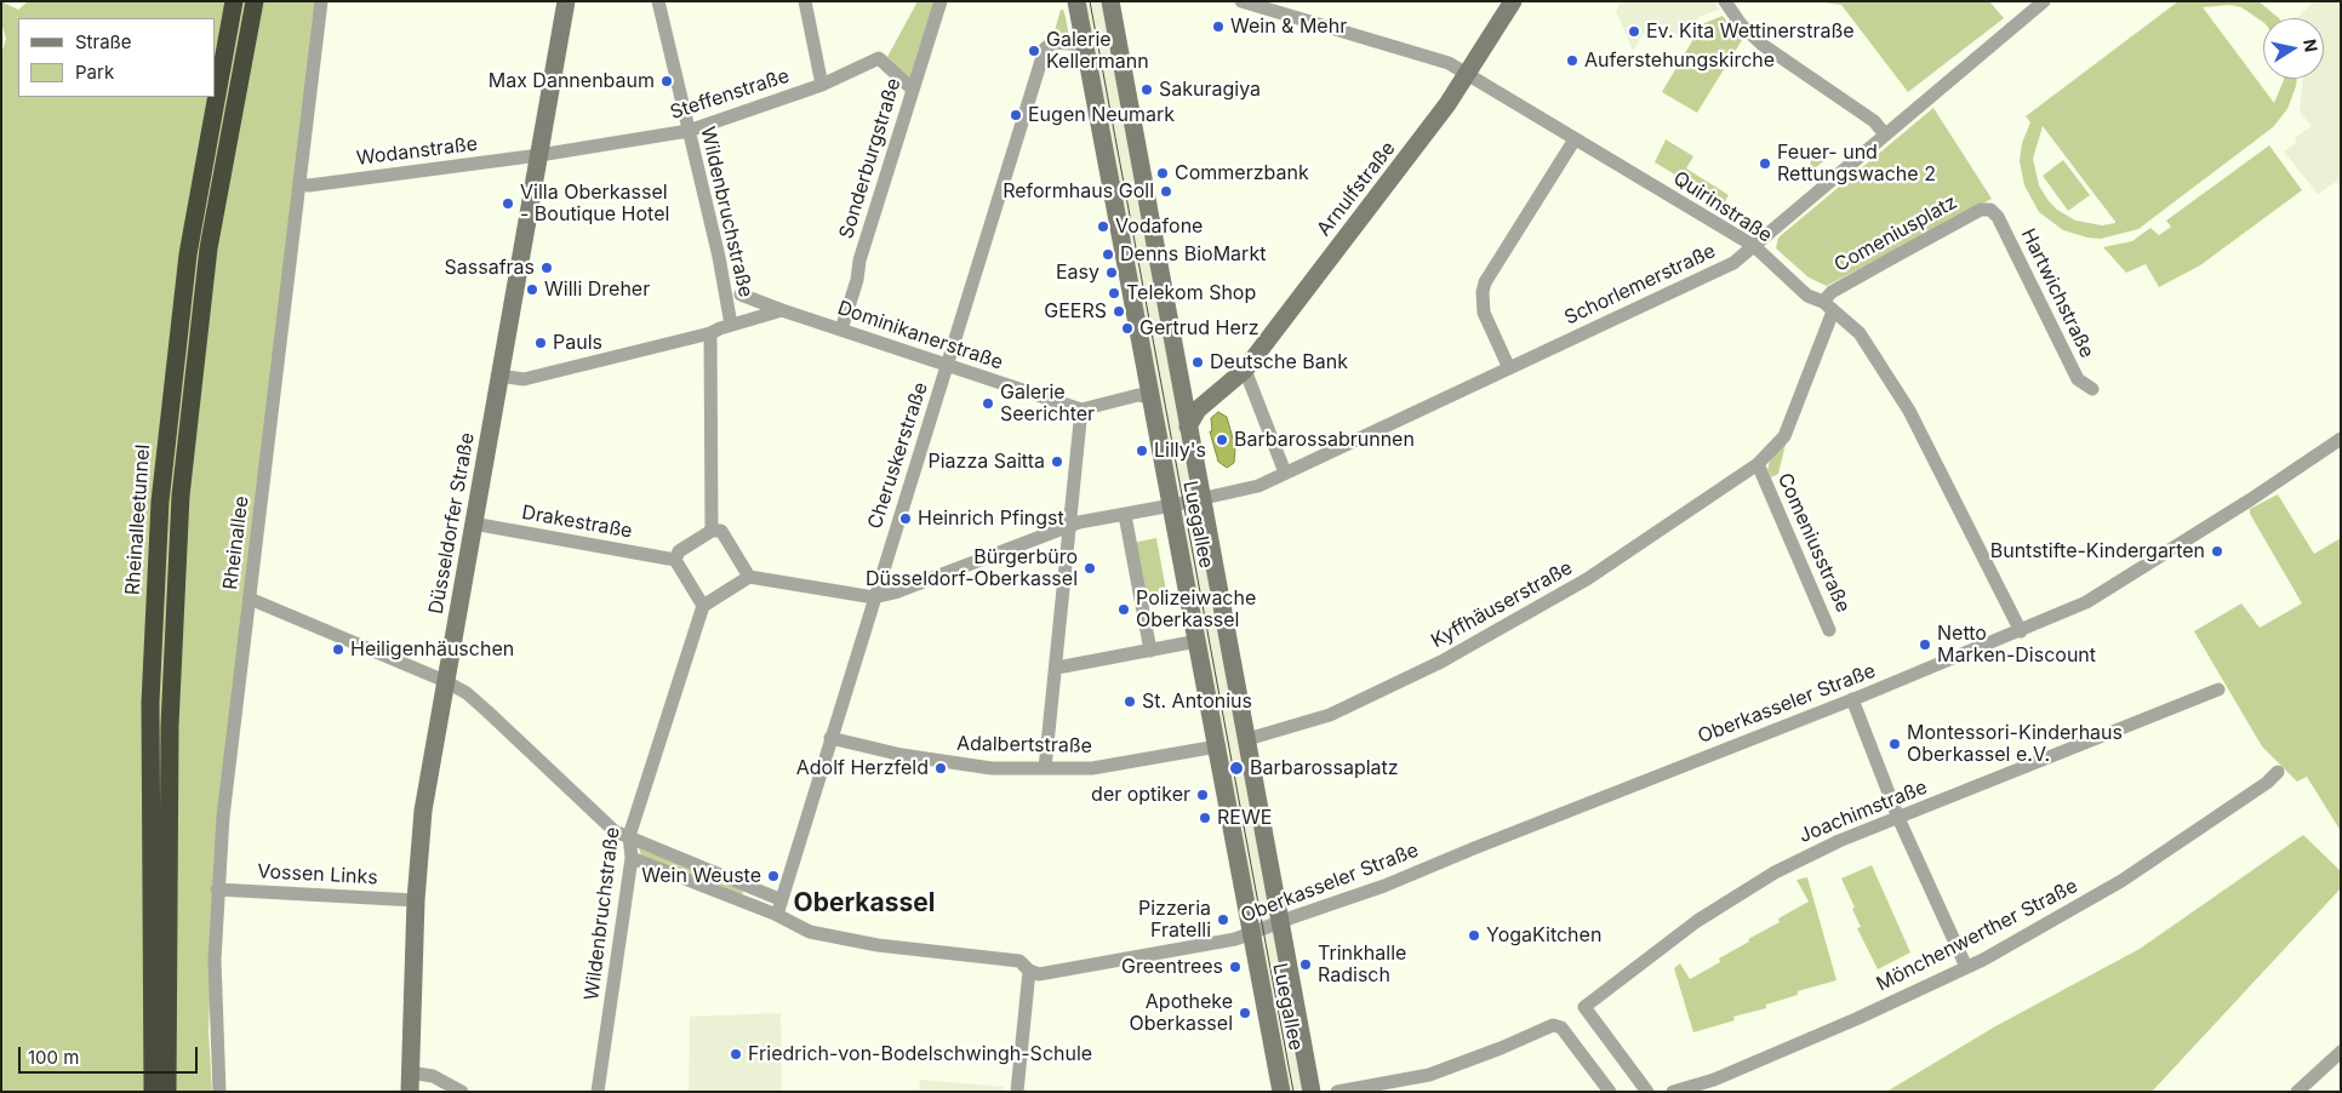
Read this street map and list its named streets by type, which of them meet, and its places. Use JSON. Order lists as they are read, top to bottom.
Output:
{
  "streets": {
    "highway": ["Rheinalleetunnel"],
    "main road": ["Arnulfstraße", "Düsseldorfer Straße", "Luegallee"],
    "street": [
      "Steffenstraße",
      "Wodanstraße",
      "Sonderburgstraße",
      "Quirinstraße",
      "Wildenbruchstraße",
      "Comeniusplatz",
      "Schorlemerstraße",
      "Hartwichstraße",
      "Dominikanerstraße",
      "Cheruskerstraße",
      "Drakestraße",
      "Rheinallee",
      "Comeniusstraße",
      "Kyffhäuserstraße",
      "Oberkasseler Straße",
      "Adalbertstraße",
      "Joachimstraße",
      "Vossen Links",
      "Mönchenwerther Straße"
    ]
  },
  "crossings": [
    ["Steffenstraße", "Wodanstraße"],
    ["Steffenstraße", "Sonderburgstraße"],
    ["Steffenstraße", "Wildenbruchstraße"],
    ["Steffenstraße", "Düsseldorfer Straße"],
    ["Wodanstraße", "Düsseldorfer Straße"],
    ["Wodanstraße", "Rheinallee"],
    ["Sonderburgstraße", "Dominikanerstraße"],
    ["Arnulfstraße", "Quirinstraße"],
    ["Arnulfstraße", "Luegallee"],
    ["Quirinstraße", "Comeniusplatz"],
    ["Quirinstraße", "Schorlemerstraße"],
    ["Quirinstraße", "Comeniusstraße"],
    ["Quirinstraße", "Oberkasseler Straße"],
    ["Wildenbruchstraße", "Oberkasseler Straße"],
    ["Comeniusplatz", "Hartwichstraße"],
    ["Comeniusplatz", "Comeniusstraße"],
    ["Schorlemerstraße", "Luegallee"],
    ["Dominikanerstraße", "Cheruskerstraße"],
    ["Cheruskerstraße", "Luegallee"],
    ["Cheruskerstraße", "Oberkasseler Straße"],
    ["Cheruskerstraße", "Adalbertstraße"],
    ["Drakestraße", "Düsseldorfer Straße"],
    ["Düsseldorfer Straße", "Vossen Links"],
    ["Luegallee", "Kyffhäuserstraße"],
    ["Luegallee", "Oberkasseler Straße"],
    ["Luegallee", "Adalbertstraße"],
    ["Rheinallee", "Vossen Links"],
    ["Comeniusstraße", "Kyffhäuserstraße"]
  ],
  "districts": ["Oberkassel"],
  "places": [
    "Wein & Mehr",
    "Ev. Kita Wettinerstraße",
    "Galerie Kellermann",
    "Auferstehungskirche",
    "Max Dannenbaum",
    "Sakuragiya",
    "Eugen Neumark",
    "Feuer- und Rettungswache 2",
    "Commerzbank",
    "Reformhaus Goll",
    "Villa Oberkassel - Boutique Hotel",
    "Vodafone",
    "Denns BioMarkt",
    "Sassafras",
    "Easy",
    "Willi Dreher",
    "Telekom Shop",
    "GEERS",
    "Gertrud Herz",
    "Pauls",
    "Deutsche Bank",
    "Galerie Seerichter",
    "Barbarossabrunnen",
    "Lilly's",
    "Piazza Saitta",
    "Heinrich Pfingst",
    "Buntstifte-Kindergarten",
    "Bürgerbüro Düsseldorf-Oberkassel",
    "Polizeiwache Oberkassel",
    "Netto Marken-Discount",
    "Heiligenhäuschen",
    "St. Antonius",
    "Montessori-Kinderhaus Oberkassel e.V.",
    "Adolf Herzfeld",
    "Barbarossaplatz",
    "der optiker",
    "REWE",
    "Wein Weuste",
    "Pizzeria Fratelli",
    "YogaKitchen",
    "Trinkhalle Radisch",
    "Greentrees",
    "Apotheke Oberkassel",
    "Friedrich-von-Bodelschwingh-Schule"
  ],
  "legend": ["Straße", "Park"],
  "scale_bar": "100 m",
  "north": "right"
}
